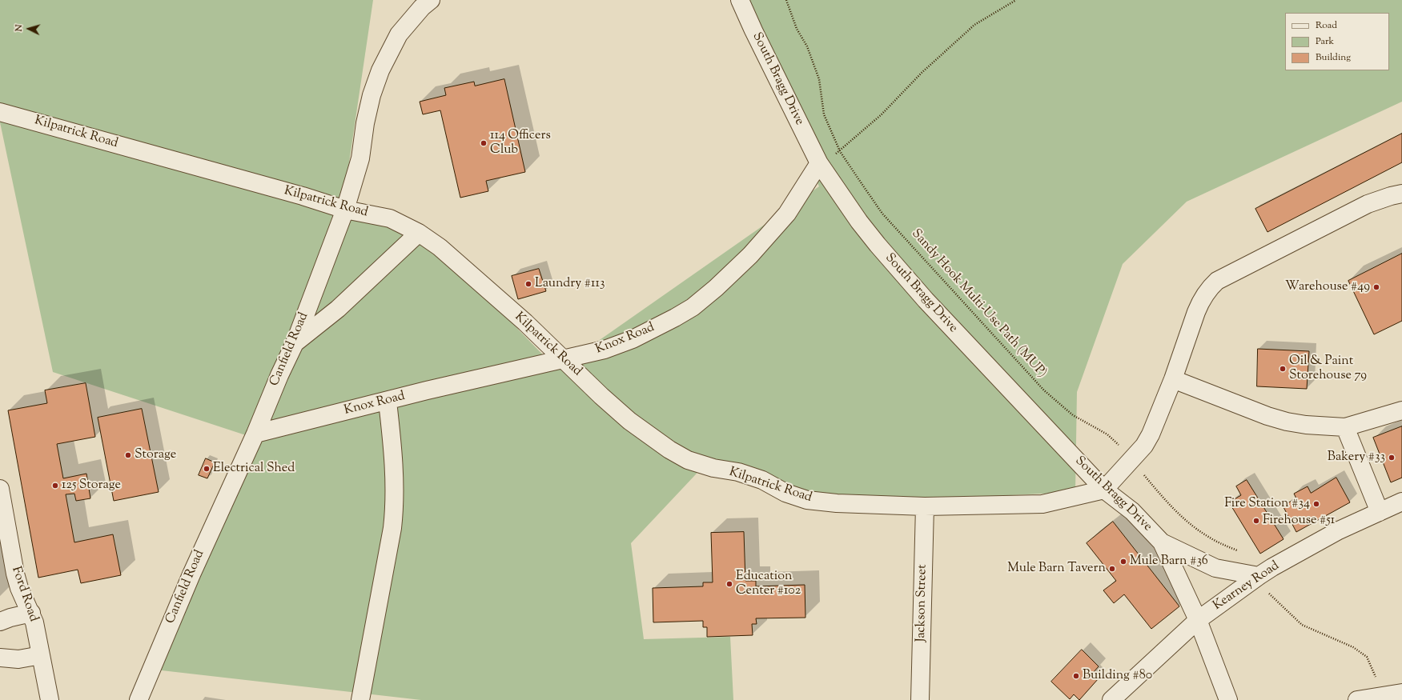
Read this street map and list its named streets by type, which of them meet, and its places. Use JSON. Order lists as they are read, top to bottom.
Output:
{
  "streets": {
    "street": [
      "South Bragg Drive",
      "Kilpatrick Road",
      "Knox Road",
      "Canfield Road",
      "Kearney Road",
      "Ford Road",
      "Jackson Street"
    ],
    "path": ["Sandy Hook Multi-Use Path (MUP)"]
  },
  "crossings": [
    ["South Bragg Drive", "Kilpatrick Road"],
    ["South Bragg Drive", "Knox Road"],
    ["South Bragg Drive", "Kearney Road"],
    ["Kilpatrick Road", "Knox Road"],
    ["Kilpatrick Road", "Canfield Road"],
    ["Kilpatrick Road", "Jackson Street"],
    ["Knox Road", "Canfield Road"]
  ],
  "places": [
    "114 Officers Club",
    "Laundry #113",
    "Warehouse #49",
    "Oil & Paint Storehouse 79",
    "Storage",
    "Bakery #33",
    "Electrical Shed",
    "125 Storage",
    "Fire Station #34",
    "Firehouse #51",
    "Mule Barn #36",
    "Mule Barn Tavern",
    "Education Center #102",
    "Building #80"
  ],
  "legend": ["Road", "Park", "Building"],
  "north": "left"
}
